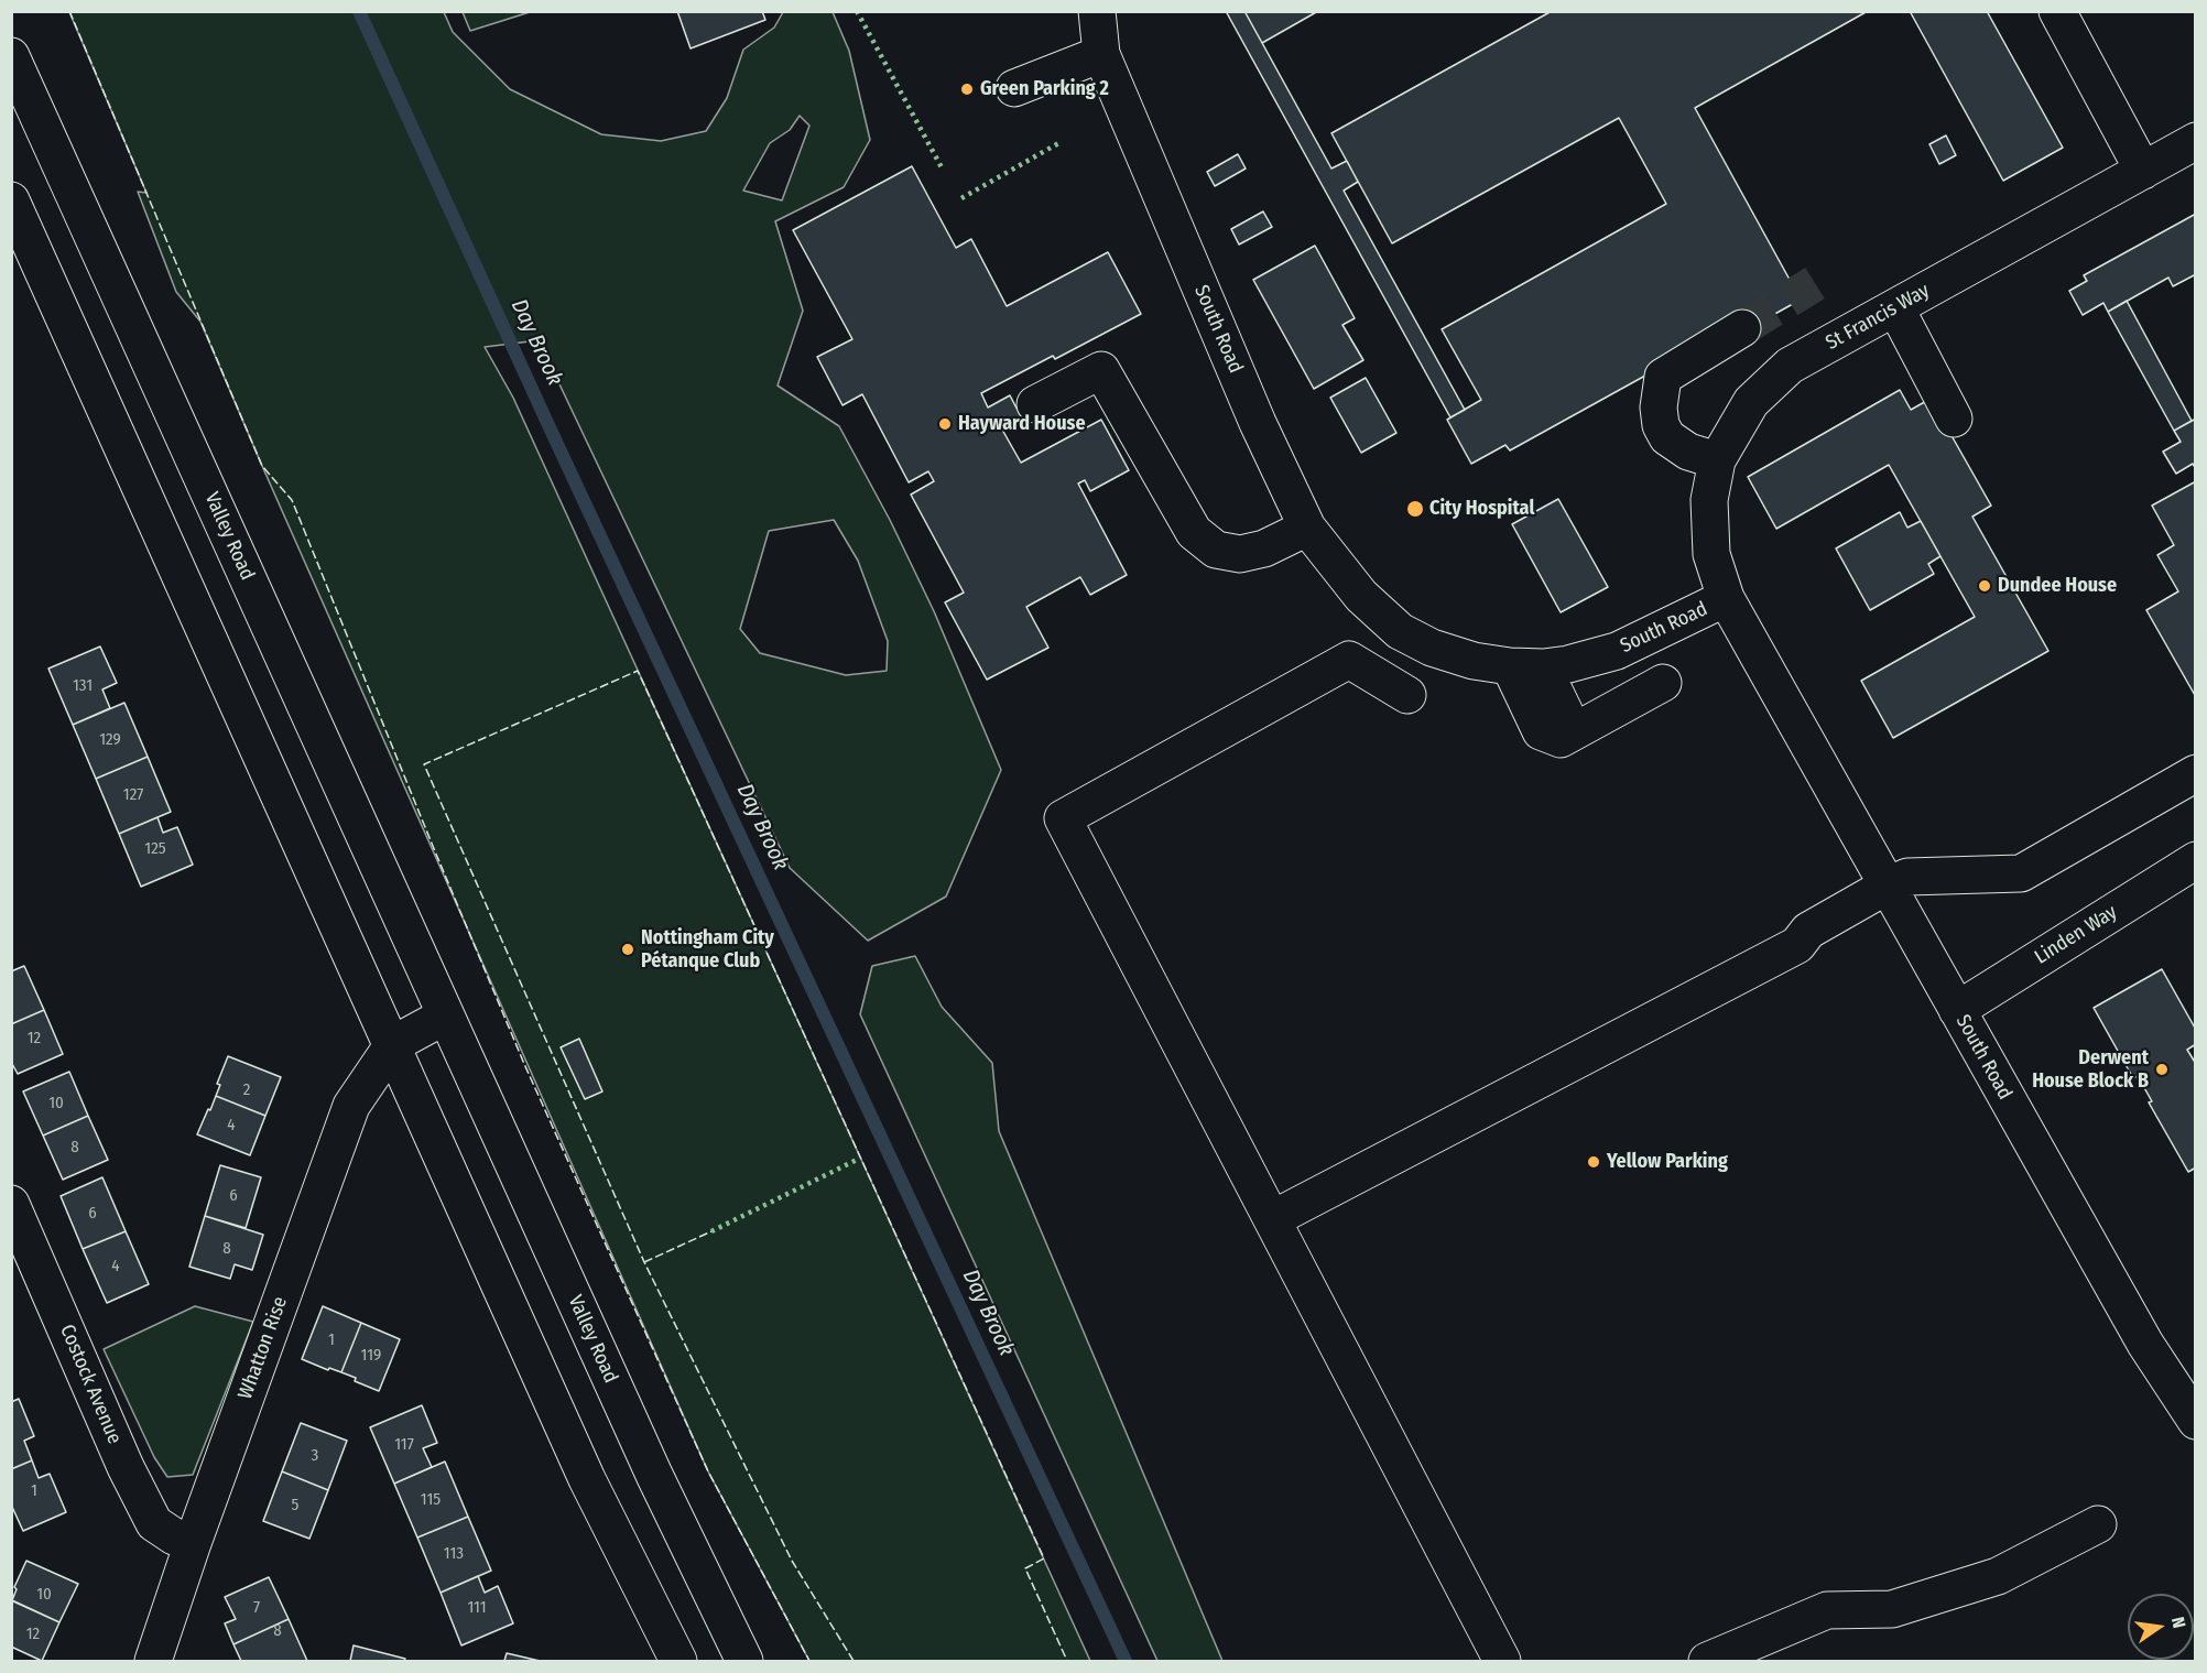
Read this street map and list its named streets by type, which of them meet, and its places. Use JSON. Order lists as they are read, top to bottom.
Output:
{
  "streets": {
    "main road": [
      "St Francis Way",
      "South Road",
      "Valley Road",
      "Linden Way",
      "Whatton Rise",
      "Costock Avenue"
    ]
  },
  "crossings": [
    ["St Francis Way", "South Road"],
    ["South Road", "Linden Way"],
    ["Whatton Rise", "Costock Avenue"]
  ],
  "water": ["Day Brook"],
  "places": [
    "Green Parking 2",
    "Hayward House",
    "City Hospital",
    "Dundee House",
    "Nottingham City Pétanque Club",
    "Derwent House Block B",
    "Yellow Parking"
  ],
  "house_numbers": [
    "131",
    "129",
    "127",
    "125",
    "12",
    "2",
    "10",
    "4",
    "8",
    "6",
    "6",
    "8",
    "4",
    "1",
    "119",
    "117",
    "3",
    "1",
    "115",
    "5",
    "113",
    "10",
    "7",
    "111",
    "8",
    "12"
  ],
  "north": "right"
}
